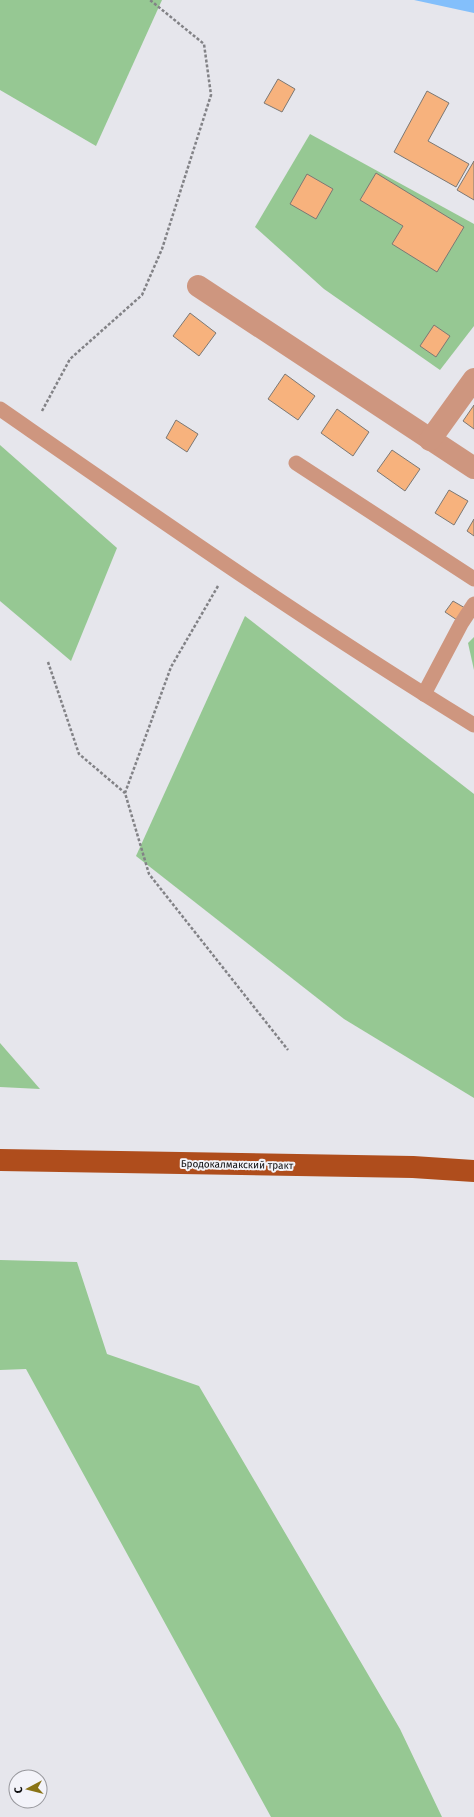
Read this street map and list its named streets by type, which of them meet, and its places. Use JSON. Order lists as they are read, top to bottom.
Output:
{
  "streets": {
    "main road": ["Бродокалмакский тракт"]
  },
  "north": "left"
}
